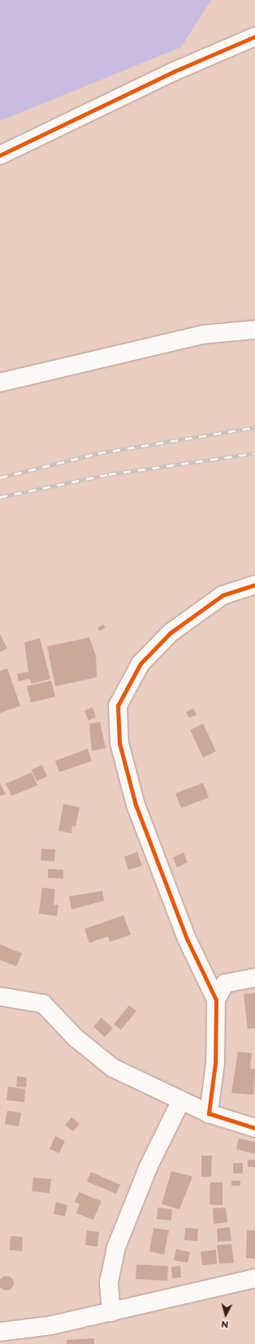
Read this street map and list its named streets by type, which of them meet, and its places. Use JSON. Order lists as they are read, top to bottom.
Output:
{
  "north": "bottom"
}
